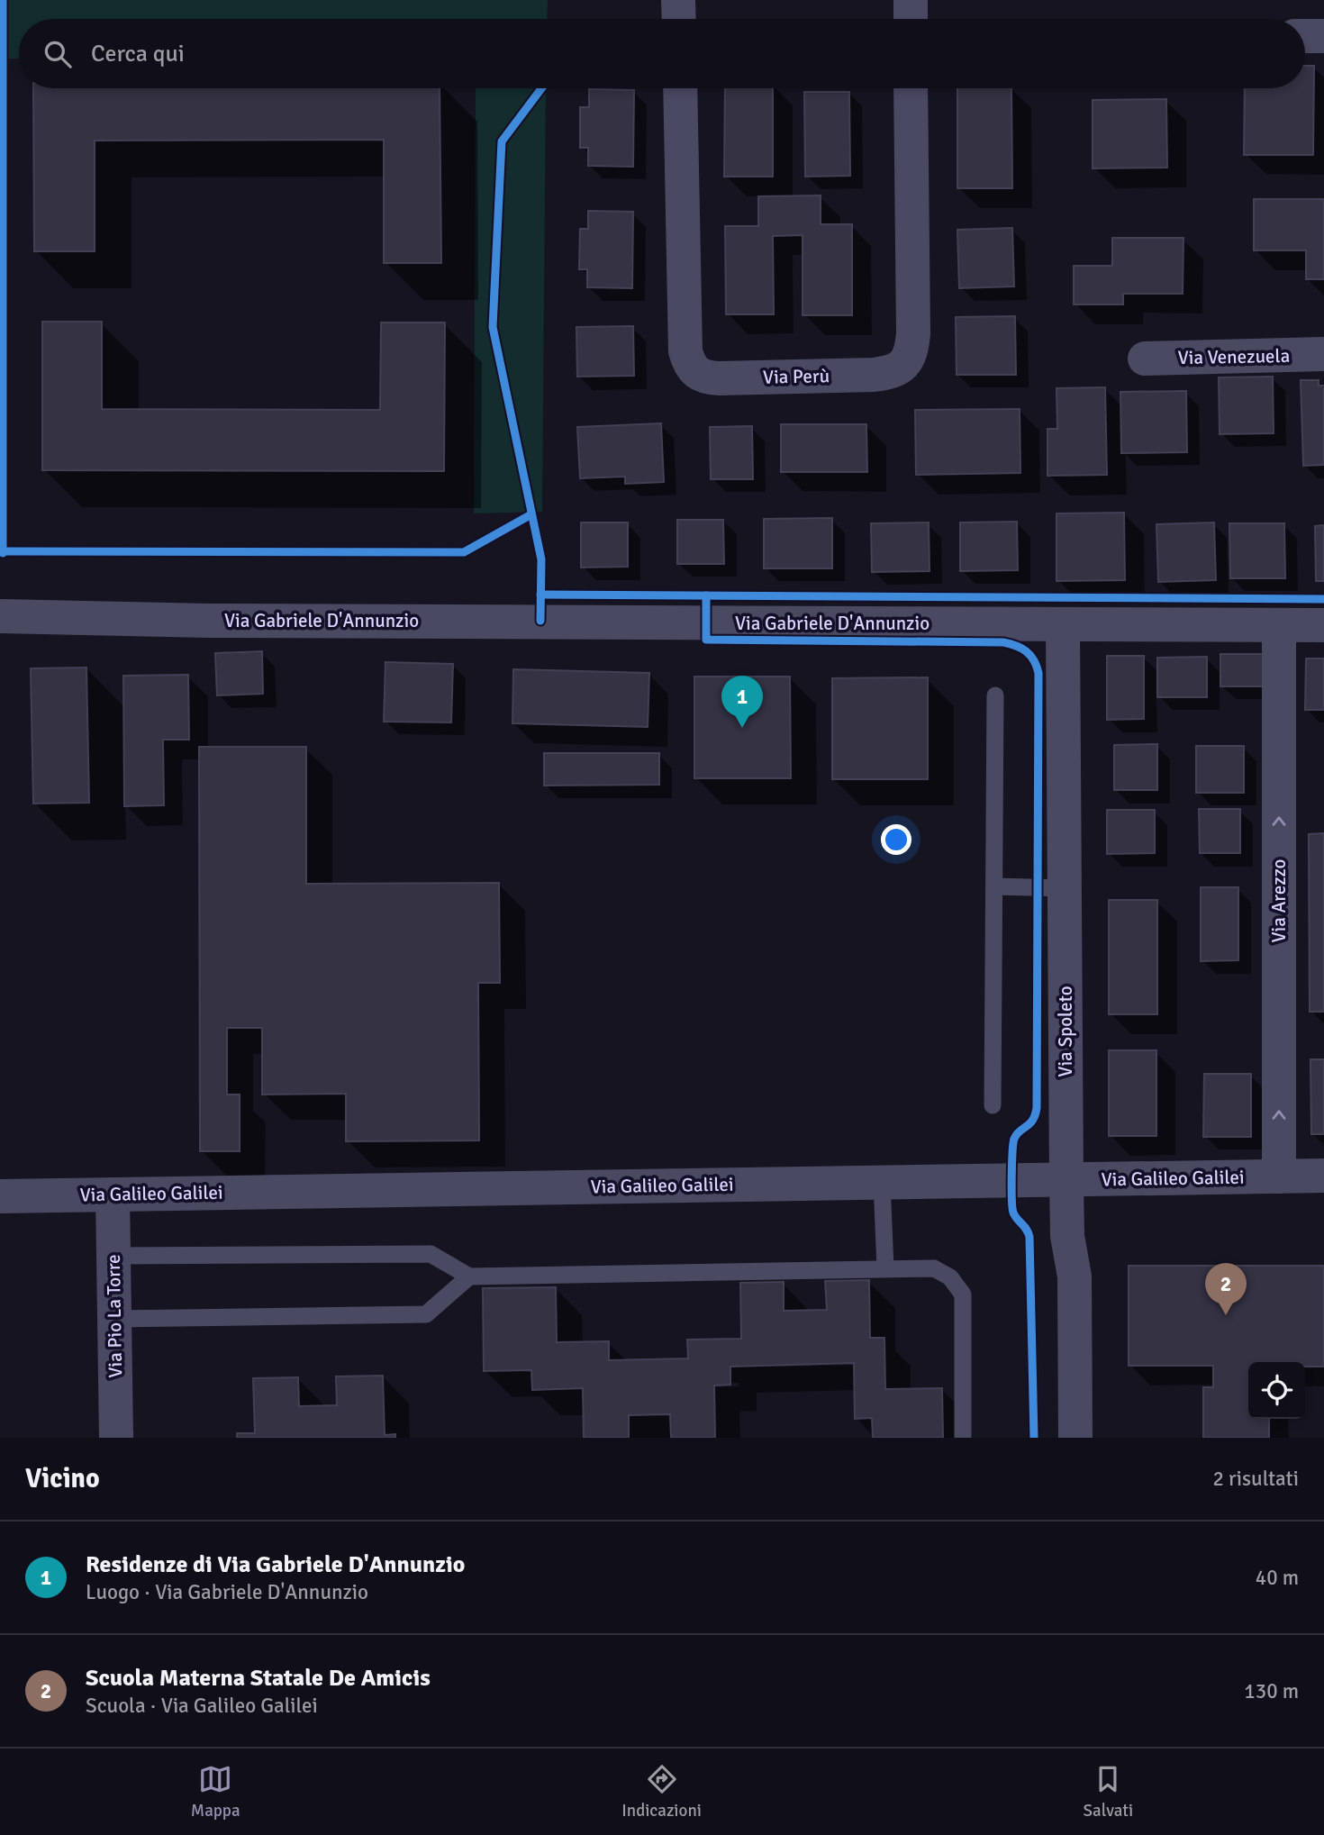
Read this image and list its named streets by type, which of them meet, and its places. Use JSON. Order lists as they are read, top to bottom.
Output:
{
  "streets": {
    "street": [
      "Via Venezuela",
      "Via Perù",
      "Via Gabriele D'Annunzio",
      "Via Arezzo",
      "Via Spoleto",
      "Via Galileo Galilei",
      "Via Pio La Torre"
    ]
  },
  "crossings": [
    ["Via Gabriele D'Annunzio", "Via Arezzo"],
    ["Via Gabriele D'Annunzio", "Via Spoleto"],
    ["Via Arezzo", "Via Galileo Galilei"],
    ["Via Spoleto", "Via Galileo Galilei"],
    ["Via Galileo Galilei", "Via Pio La Torre"]
  ],
  "one_way": ["Via Arezzo"],
  "page": {
    "search": "Cerca qui",
    "pins": ["1", "2"],
    "heading": ["Vicino", "2 risultati"],
    "list": [
      {
        "mark": "1",
        "name": "Residenze di Via Gabriele D'Annunzio",
        "note": "Luogo · Via Gabriele D'Annunzio",
        "value": "40 m"
      },
      {
        "mark": "2",
        "name": "Scuola Materna Statale De Amicis",
        "note": "Scuola · Via Galileo Galilei",
        "value": "130 m"
      }
    ],
    "nav": ["Mappa", "Indicazioni", "Salvati"]
  }
}
